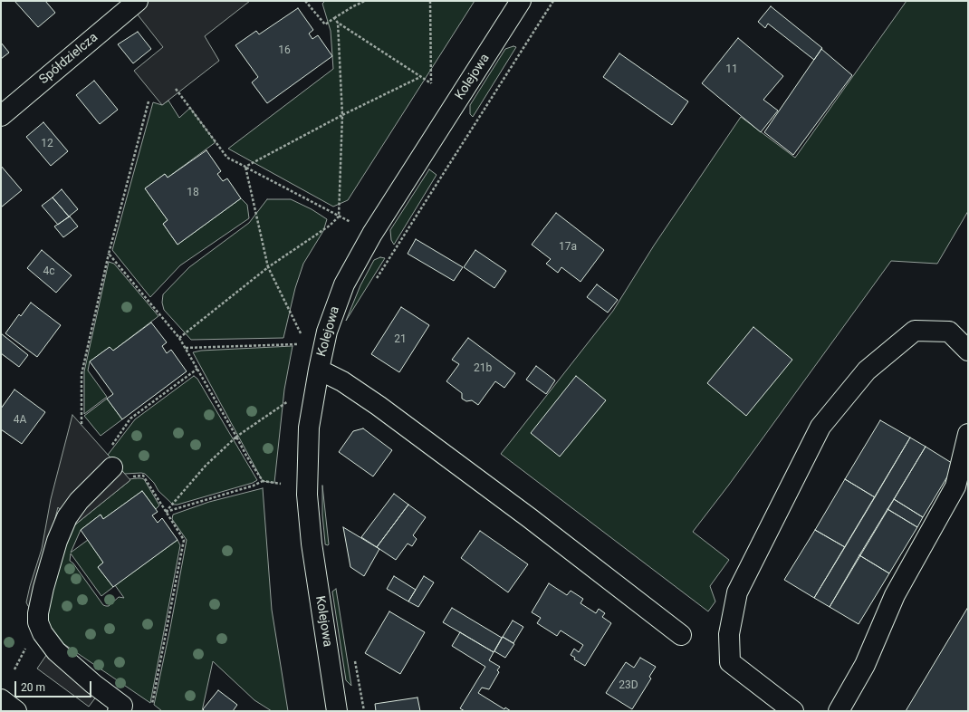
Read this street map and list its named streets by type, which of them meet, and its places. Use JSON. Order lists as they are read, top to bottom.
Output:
{
  "streets": {
    "street": ["Spółdzielcza", "Kolejowa"]
  },
  "house_numbers": [
    "16",
    "11",
    "12",
    "18",
    "17a",
    "4c",
    "21",
    "21b",
    "4A",
    "23D"
  ],
  "scale_bar": "20 m"
}
